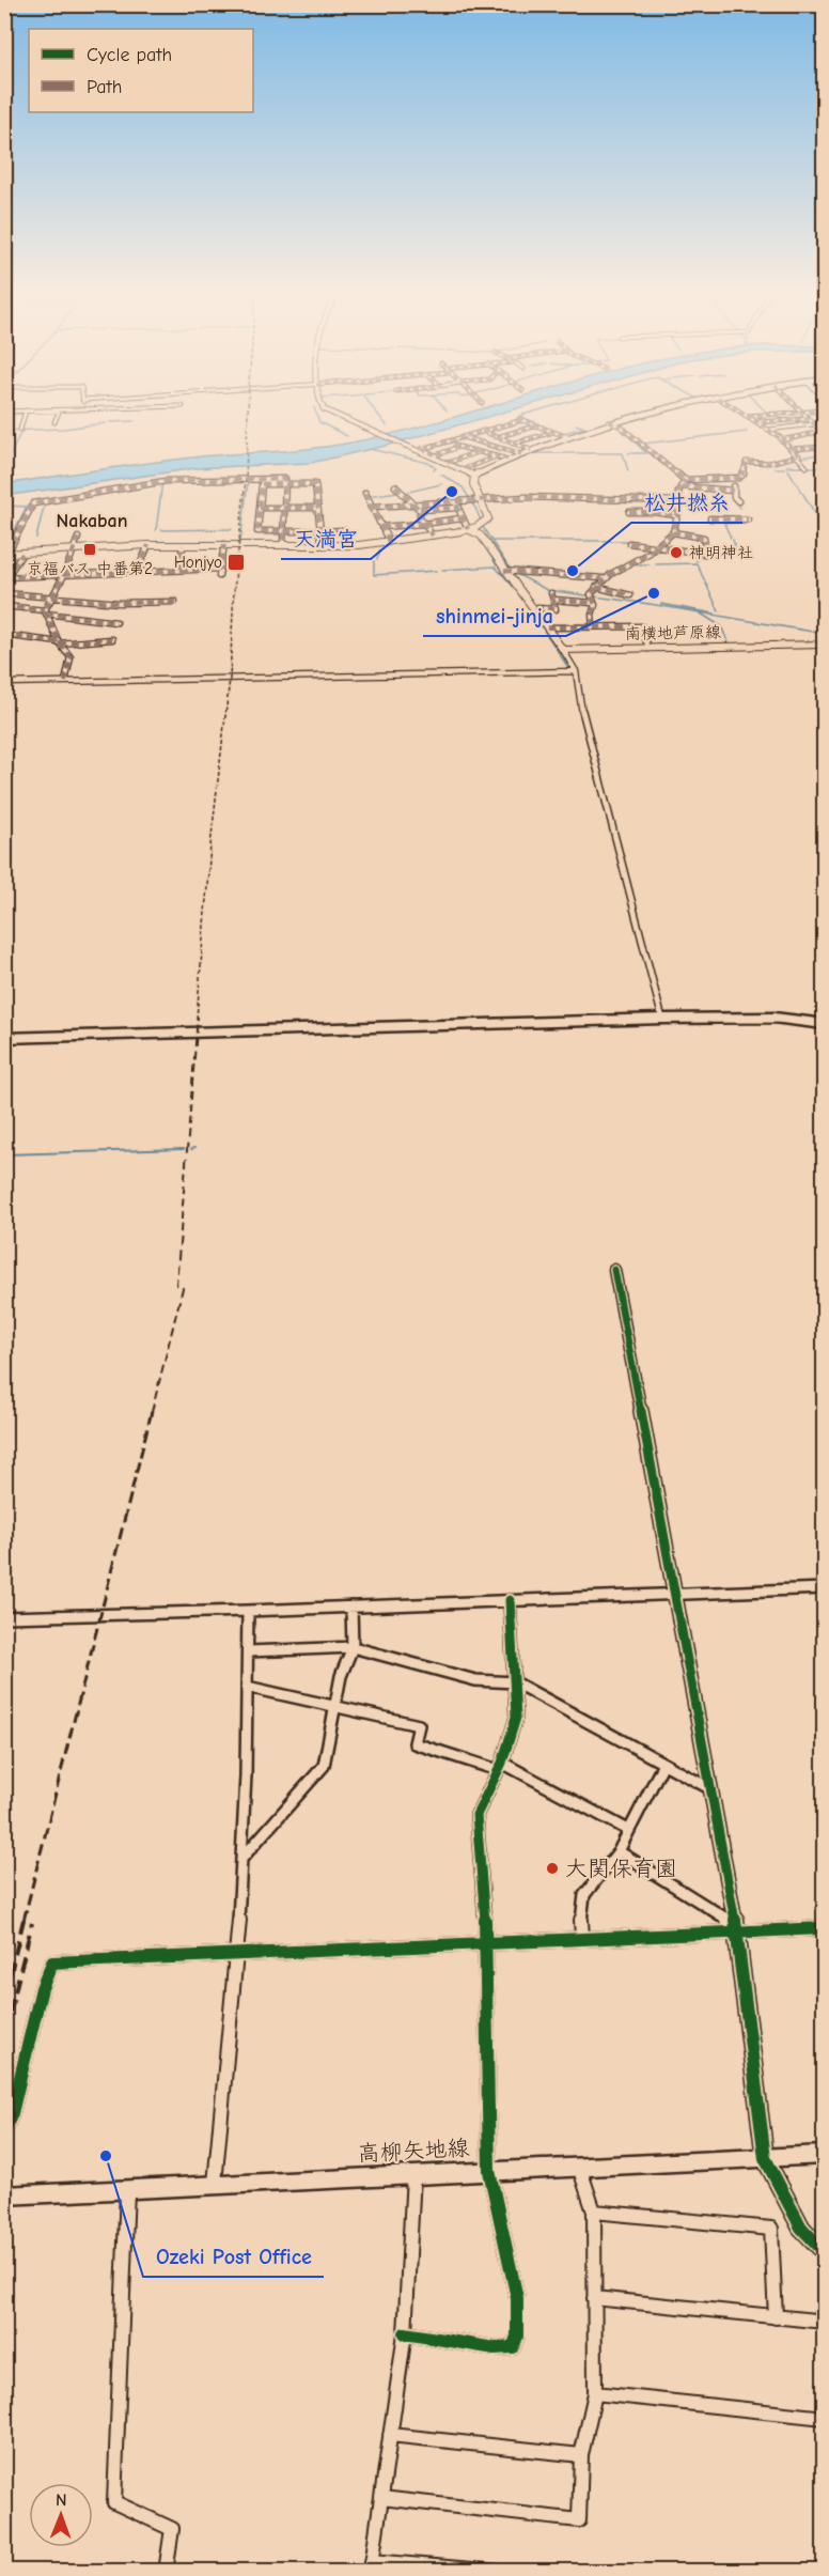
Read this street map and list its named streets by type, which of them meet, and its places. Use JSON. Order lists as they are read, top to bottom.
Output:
{
  "streets": {
    "main road": ["南横地芦原線", "高柳矢地線"]
  },
  "districts": ["Nakaban"],
  "places": {
    "other": [
      "天満宮",
      "神明神社",
      "松井撚糸",
      "shinmei-jinja",
      "大関保育園",
      "Ozeki Post Office"
    ],
    "transit": ["京福バス 中番第2", "Honjyo"]
  },
  "legend": ["Cycle path", "Path"],
  "north": "top"
}
